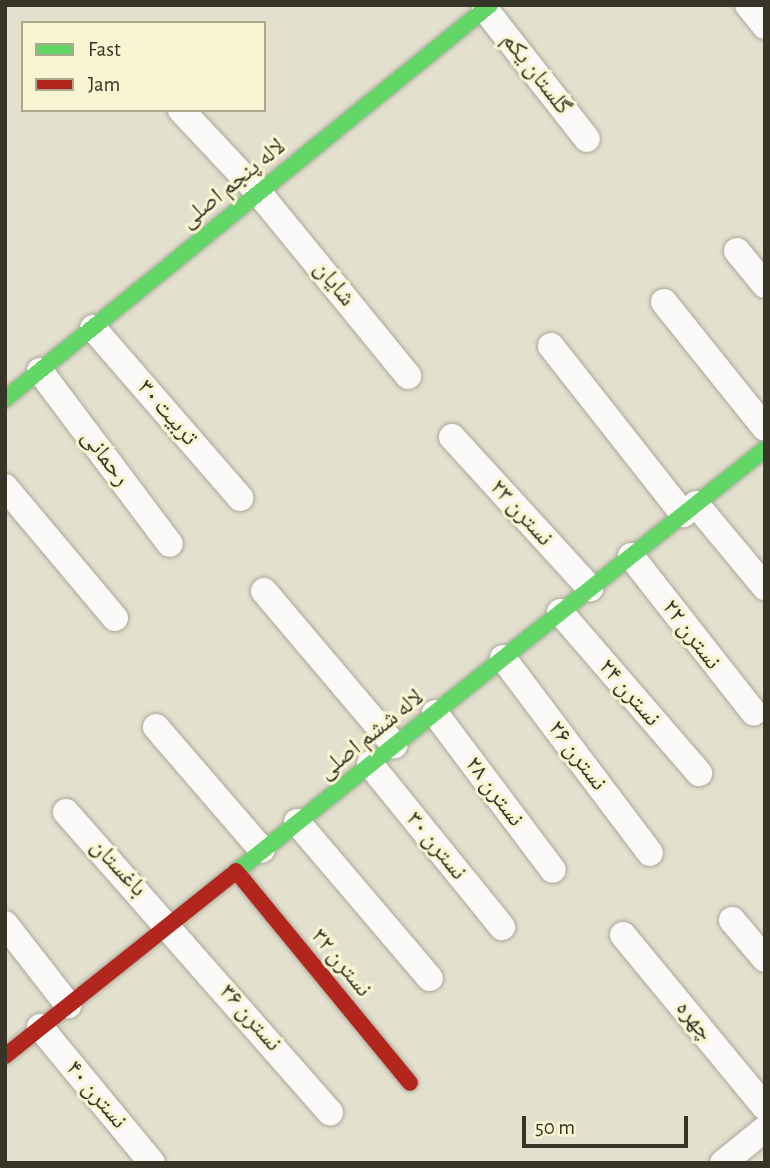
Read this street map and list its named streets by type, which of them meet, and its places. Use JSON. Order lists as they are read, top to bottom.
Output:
{
  "streets": {
    "street": [
      "گلستان یکم",
      "لاله پنجم اصلی",
      "شایان",
      "تربیت ۳۰",
      "رحمانی",
      "نسترن ۲۳",
      "نسترن ۲۲",
      "نسترن ۲۴",
      "لاله ششم اصلی",
      "نسترن ۲۶",
      "نسترن ۲۸",
      "نسترن ۳۰",
      "باغستان",
      "نسترن ۳۲",
      "نسترن ۳۶",
      "چهره",
      "نسترن ۴۰"
    ]
  },
  "crossings": [
    ["گلستان یکم", "لاله پنجم اصلی"],
    ["لاله پنجم اصلی", "شایان"],
    ["لاله پنجم اصلی", "تربیت ۳۰"],
    ["لاله پنجم اصلی", "رحمانی"],
    ["نسترن ۲۳", "لاله ششم اصلی"],
    ["نسترن ۲۲", "لاله ششم اصلی"],
    ["نسترن ۲۴", "لاله ششم اصلی"],
    ["لاله ششم اصلی", "نسترن ۲۶"],
    ["لاله ششم اصلی", "نسترن ۲۸"],
    ["لاله ششم اصلی", "نسترن ۳۰"],
    ["لاله ششم اصلی", "باغستان"],
    ["لاله ششم اصلی", "نسترن ۳۲"],
    ["لاله ششم اصلی", "نسترن ۳۶"],
    ["لاله ششم اصلی", "نسترن ۴۰"],
    ["باغستان", "نسترن ۳۶"]
  ],
  "legend": ["Fast", "Jam"],
  "scale_bar": "50 m"
}
